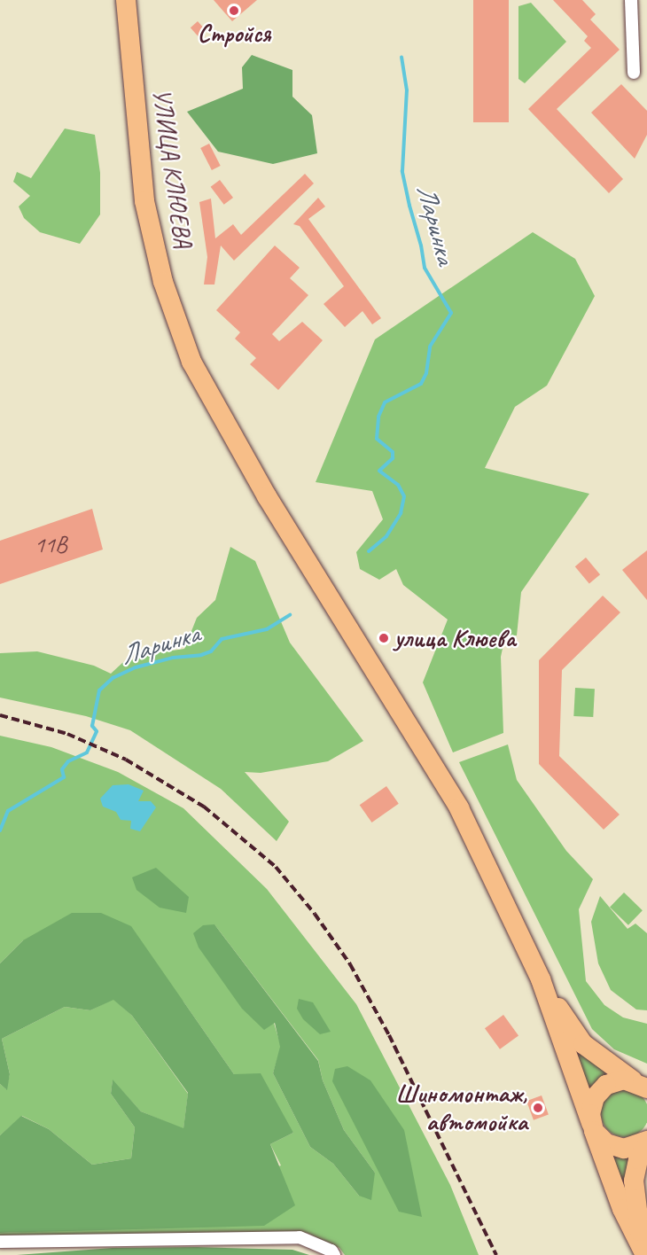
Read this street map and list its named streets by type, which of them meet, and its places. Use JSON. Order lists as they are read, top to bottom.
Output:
{
  "streets": {
    "main road": ["УЛИЦА КЛЮЕВА"]
  },
  "water": ["Ларинка"],
  "places": ["Стройся", "улица Клюева", "Шиномонтаж, автомойка"],
  "house_numbers": ["11В"]
}
